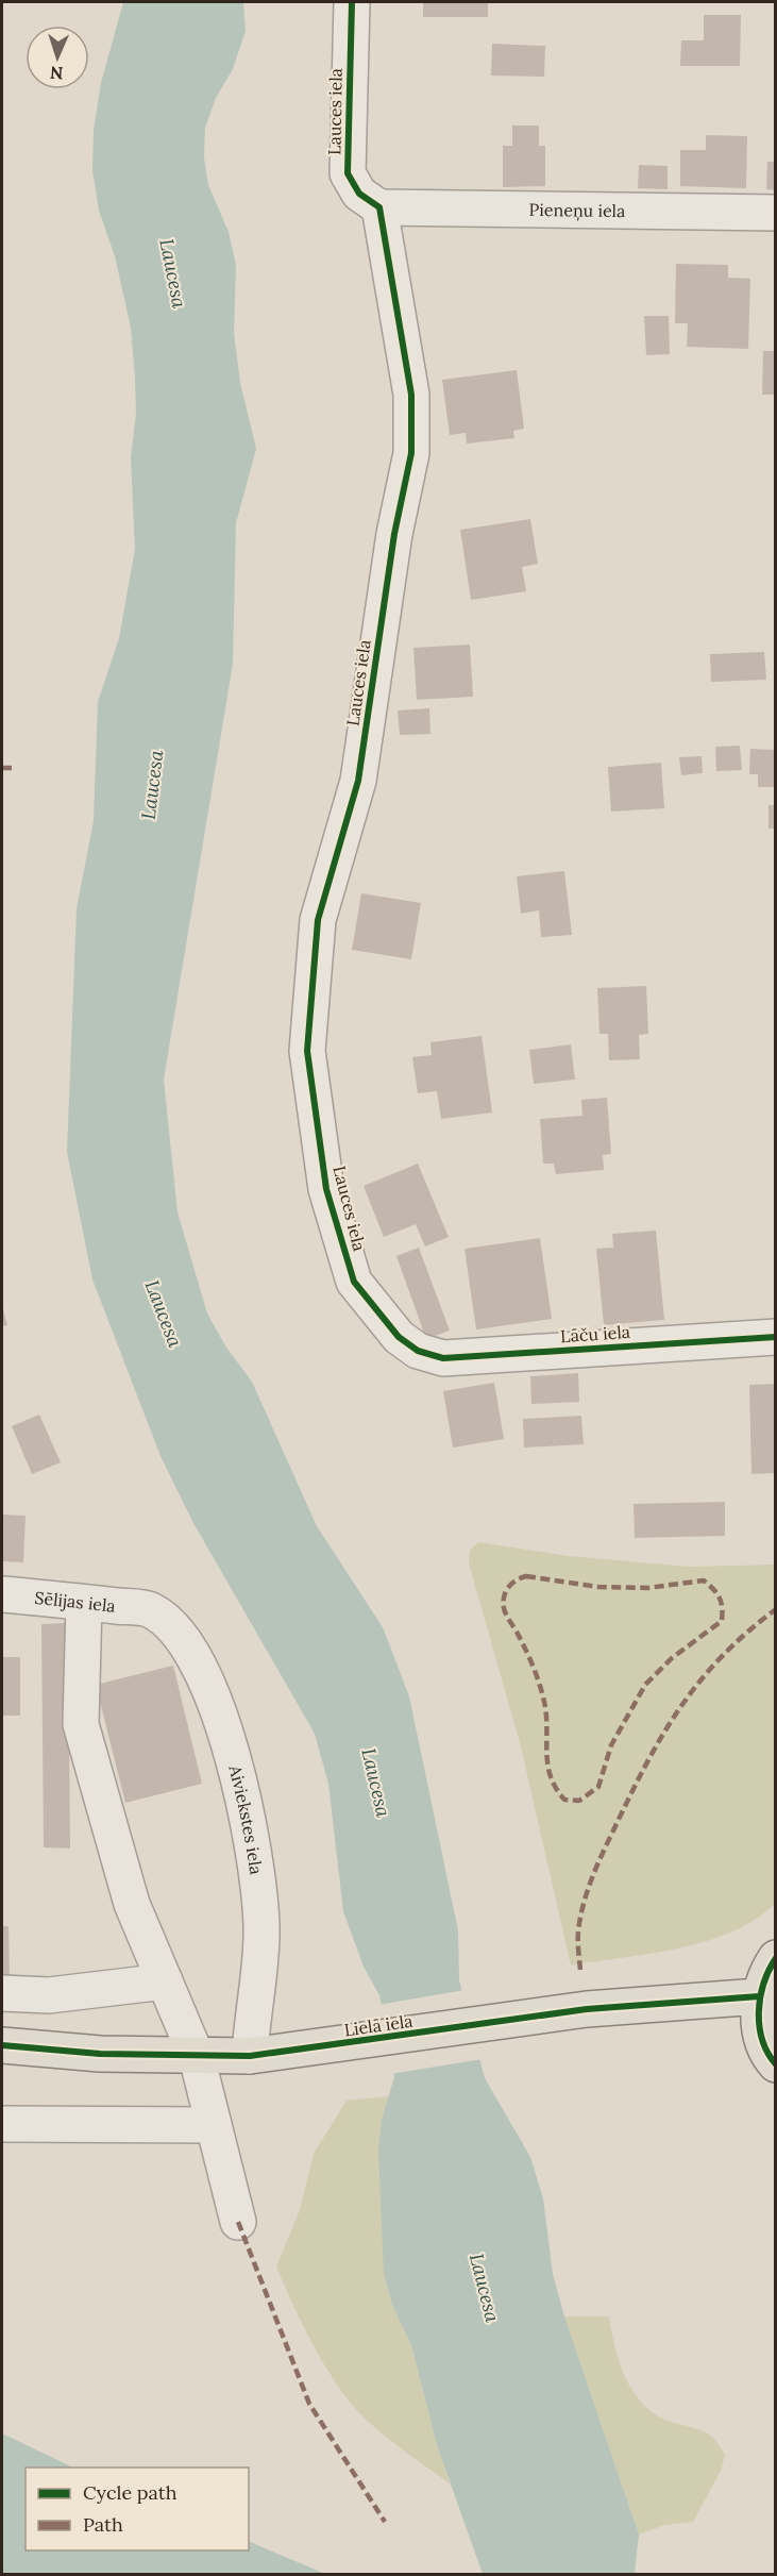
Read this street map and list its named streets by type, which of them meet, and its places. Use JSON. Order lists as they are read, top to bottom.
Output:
{
  "streets": {
    "main road": ["Lielā iela"],
    "street": [
      "Lauces iela",
      "Pieneņu iela",
      "Lāču iela",
      "Sēlijas iela",
      "Aiviekstes iela"
    ]
  },
  "crossings": [
    ["Lauces iela", "Pieneņu iela"],
    ["Lauces iela", "Lāču iela"],
    ["Sēlijas iela", "Aiviekstes iela"],
    ["Aiviekstes iela", "Lielā iela"]
  ],
  "water": ["Laucesa"],
  "legend": ["Cycle path", "Path"],
  "north": "bottom"
}
